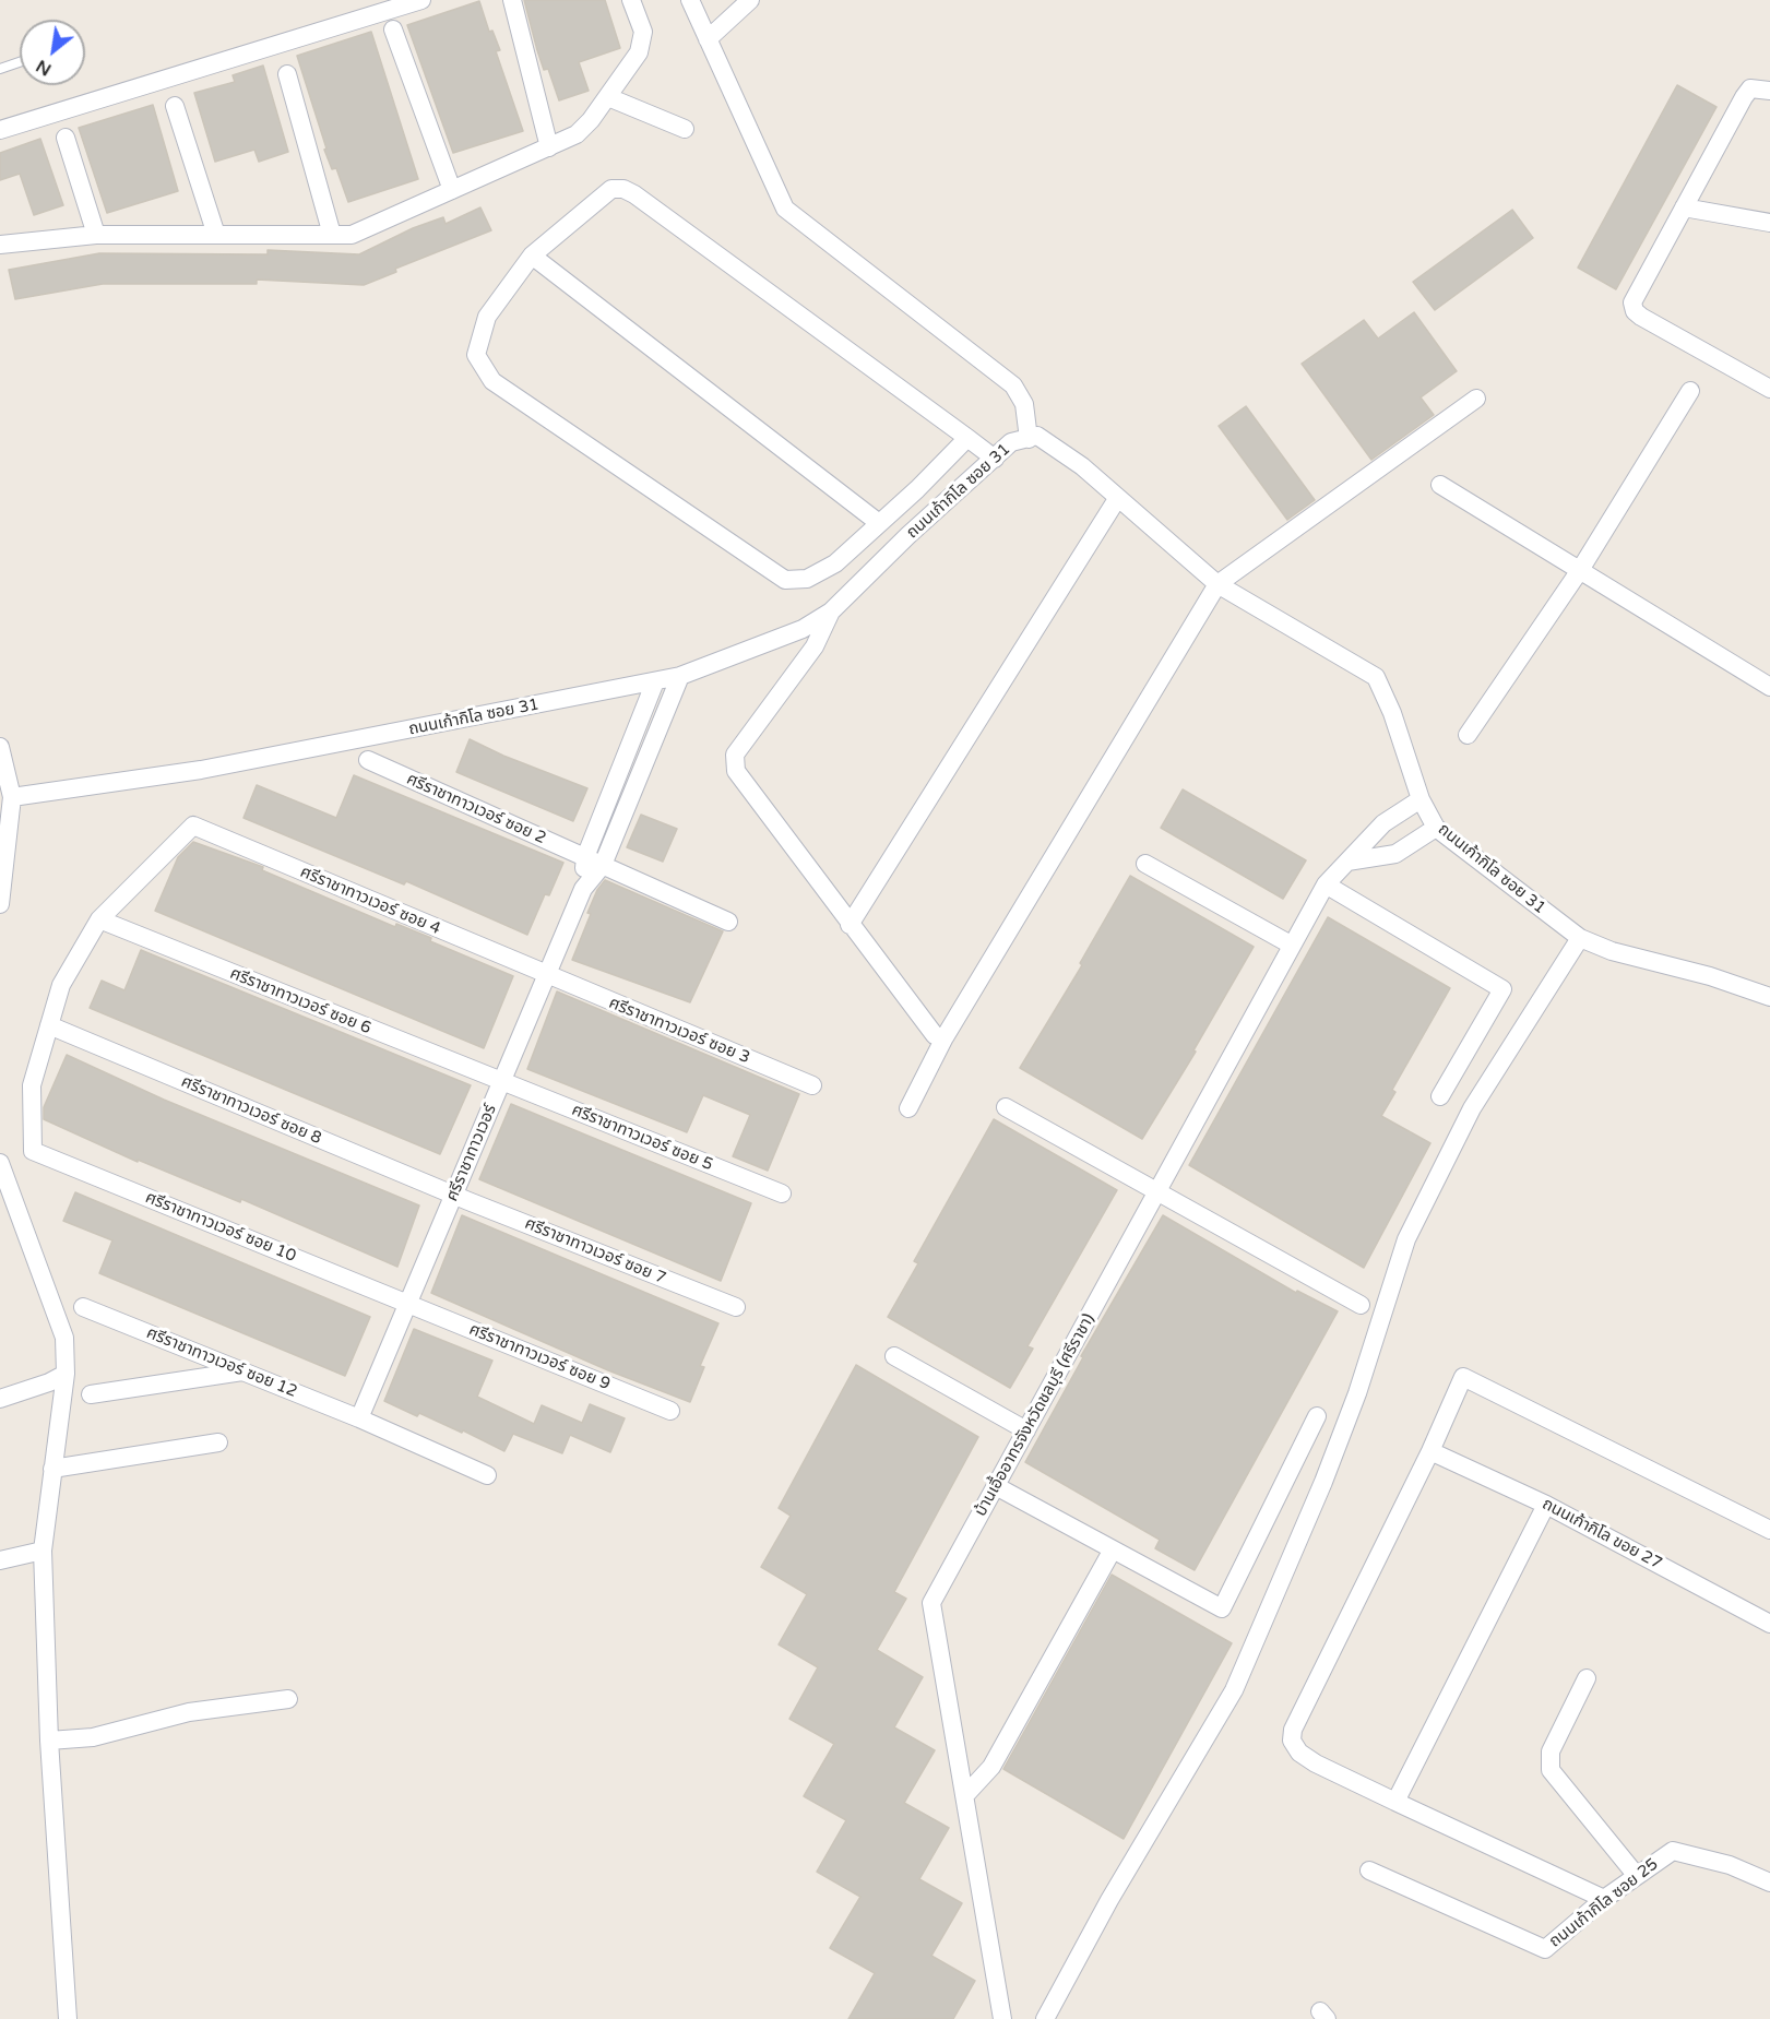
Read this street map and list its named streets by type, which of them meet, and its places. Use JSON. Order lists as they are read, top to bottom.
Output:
{
  "streets": {
    "street": [
      "ถนนเก้ากิโล ซอย 31",
      "ศรีราชาทาวเวอร์ ซอย 2",
      "ศรีราชาทาวเวอร์ ซอย 4",
      "ศรีราชาทาวเวอร์ ซอย 6",
      "ศรีราชาทาวเวอร์ ซอย 3",
      "ศรีราชาทาวเวอร์ ซอย 8",
      "ศรีราชาทาวเวอร์ ซอย 5",
      "ศรีราชาทาวเวอร์",
      "ศรีราชาทาวเวอร์ ซอย 10",
      "ศรีราชาทาวเวอร์ ซอย 7",
      "ศรีราชาทาวเวอร์ ซอย 9",
      "ศรีราชาทาวเวอร์ ซอย 12",
      "บ้านเอื้ออาทรจังหวัดชลบุรี (ศรีราชา)",
      "ถนนเก้ากิโล ขอย 27",
      "ถนนเก้ากิโล ซอย 25"
    ]
  },
  "crossings": [
    ["ถนนเก้ากิโล ซอย 31", "ศรีราชาทาวเวอร์"],
    ["ถนนเก้ากิโล ซอย 31", "บ้านเอื้ออาทรจังหวัดชลบุรี (ศรีราชา)"],
    ["ศรีราชาทาวเวอร์ ซอย 2", "ศรีราชาทาวเวอร์"],
    ["ศรีราชาทาวเวอร์ ซอย 4", "ศรีราชาทาวเวอร์ ซอย 6"],
    ["ศรีราชาทาวเวอร์ ซอย 4", "ศรีราชาทาวเวอร์ ซอย 3"],
    ["ศรีราชาทาวเวอร์ ซอย 4", "ศรีราชาทาวเวอร์"],
    ["ศรีราชาทาวเวอร์ ซอย 6", "ศรีราชาทาวเวอร์ ซอย 5"],
    ["ศรีราชาทาวเวอร์ ซอย 6", "ศรีราชาทาวเวอร์"],
    ["ศรีราชาทาวเวอร์ ซอย 3", "ศรีราชาทาวเวอร์"],
    ["ศรีราชาทาวเวอร์ ซอย 8", "ศรีราชาทาวเวอร์"],
    ["ศรีราชาทาวเวอร์ ซอย 8", "ศรีราชาทาวเวอร์ ซอย 10"],
    ["ศรีราชาทาวเวอร์ ซอย 8", "ศรีราชาทาวเวอร์ ซอย 7"],
    ["ศรีราชาทาวเวอร์ ซอย 5", "ศรีราชาทาวเวอร์"],
    ["ศรีราชาทาวเวอร์", "ศรีราชาทาวเวอร์ ซอย 10"],
    ["ศรีราชาทาวเวอร์", "ศรีราชาทาวเวอร์ ซอย 7"],
    ["ศรีราชาทาวเวอร์", "ศรีราชาทาวเวอร์ ซอย 9"],
    ["ศรีราชาทาวเวอร์", "ศรีราชาทาวเวอร์ ซอย 12"],
    ["ศรีราชาทาวเวอร์ ซอย 10", "ศรีราชาทาวเวอร์ ซอย 9"]
  ],
  "north": "bottom left"
}
